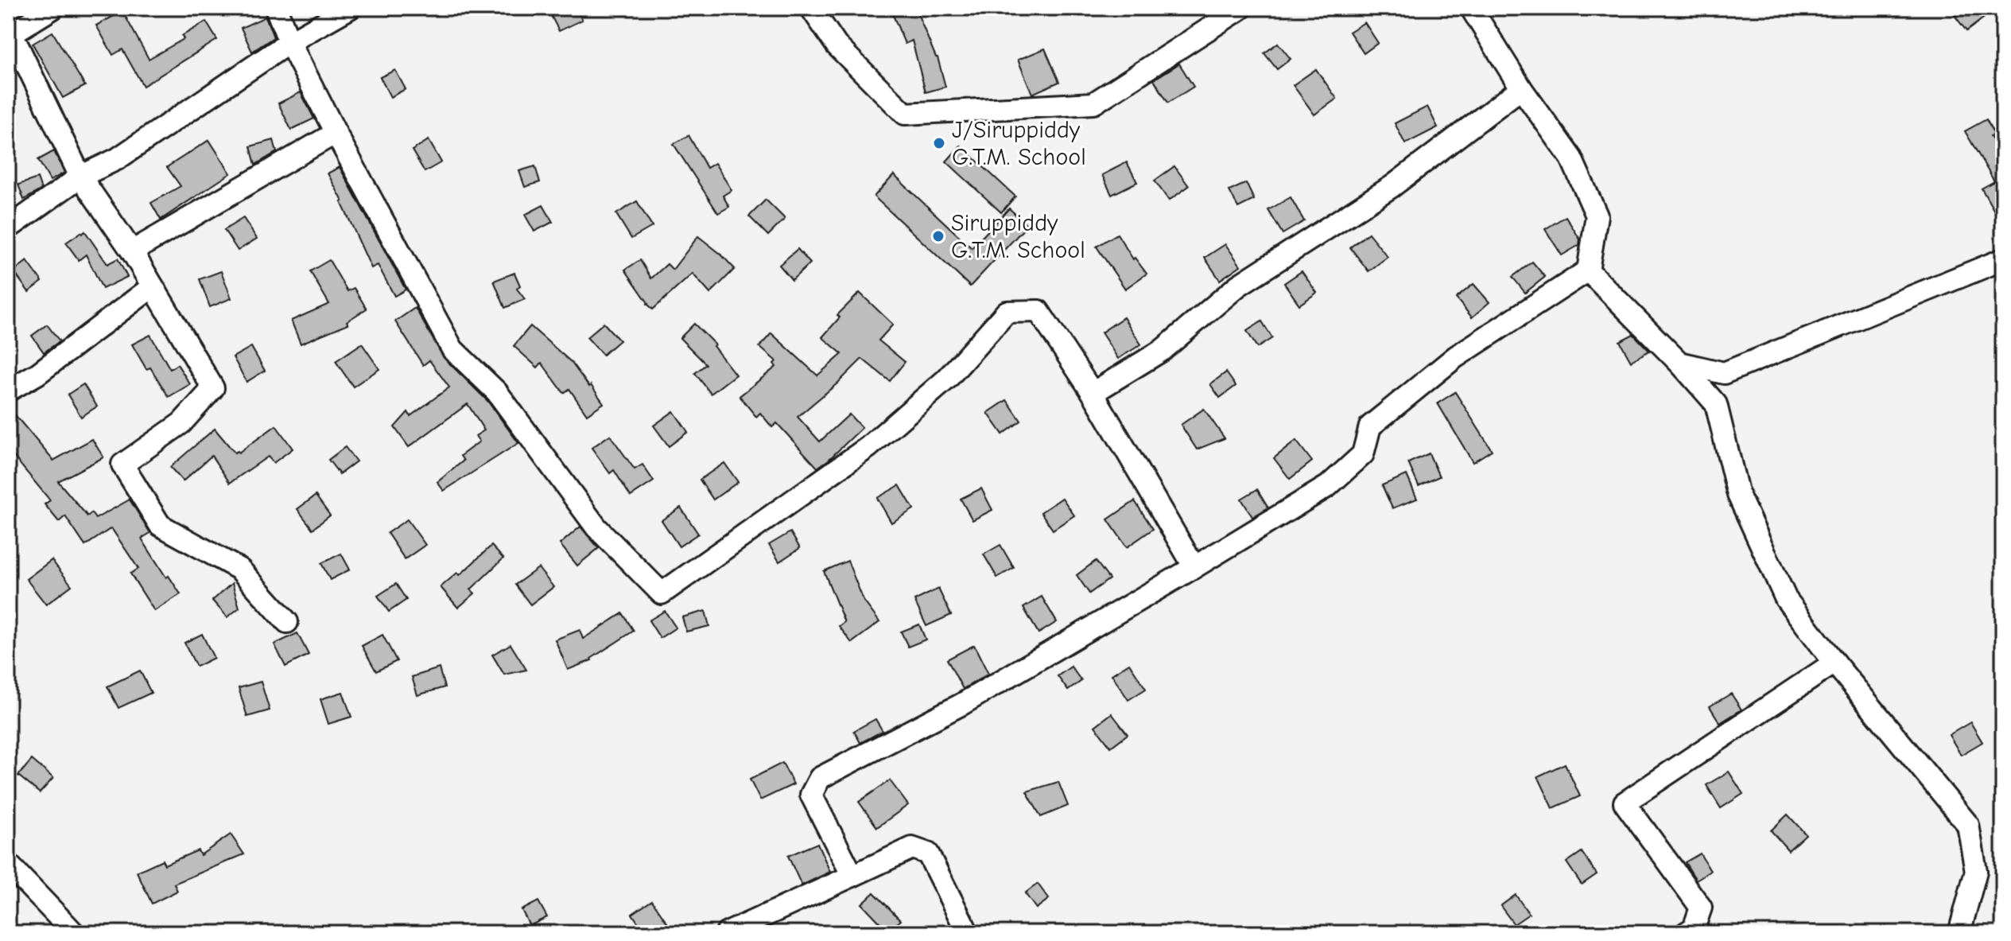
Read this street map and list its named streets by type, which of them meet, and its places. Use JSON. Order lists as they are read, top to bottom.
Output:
{
  "places": ["J/Siruppiddy G.T.M. School", "Siruppiddy G.T.M. School"]
}
